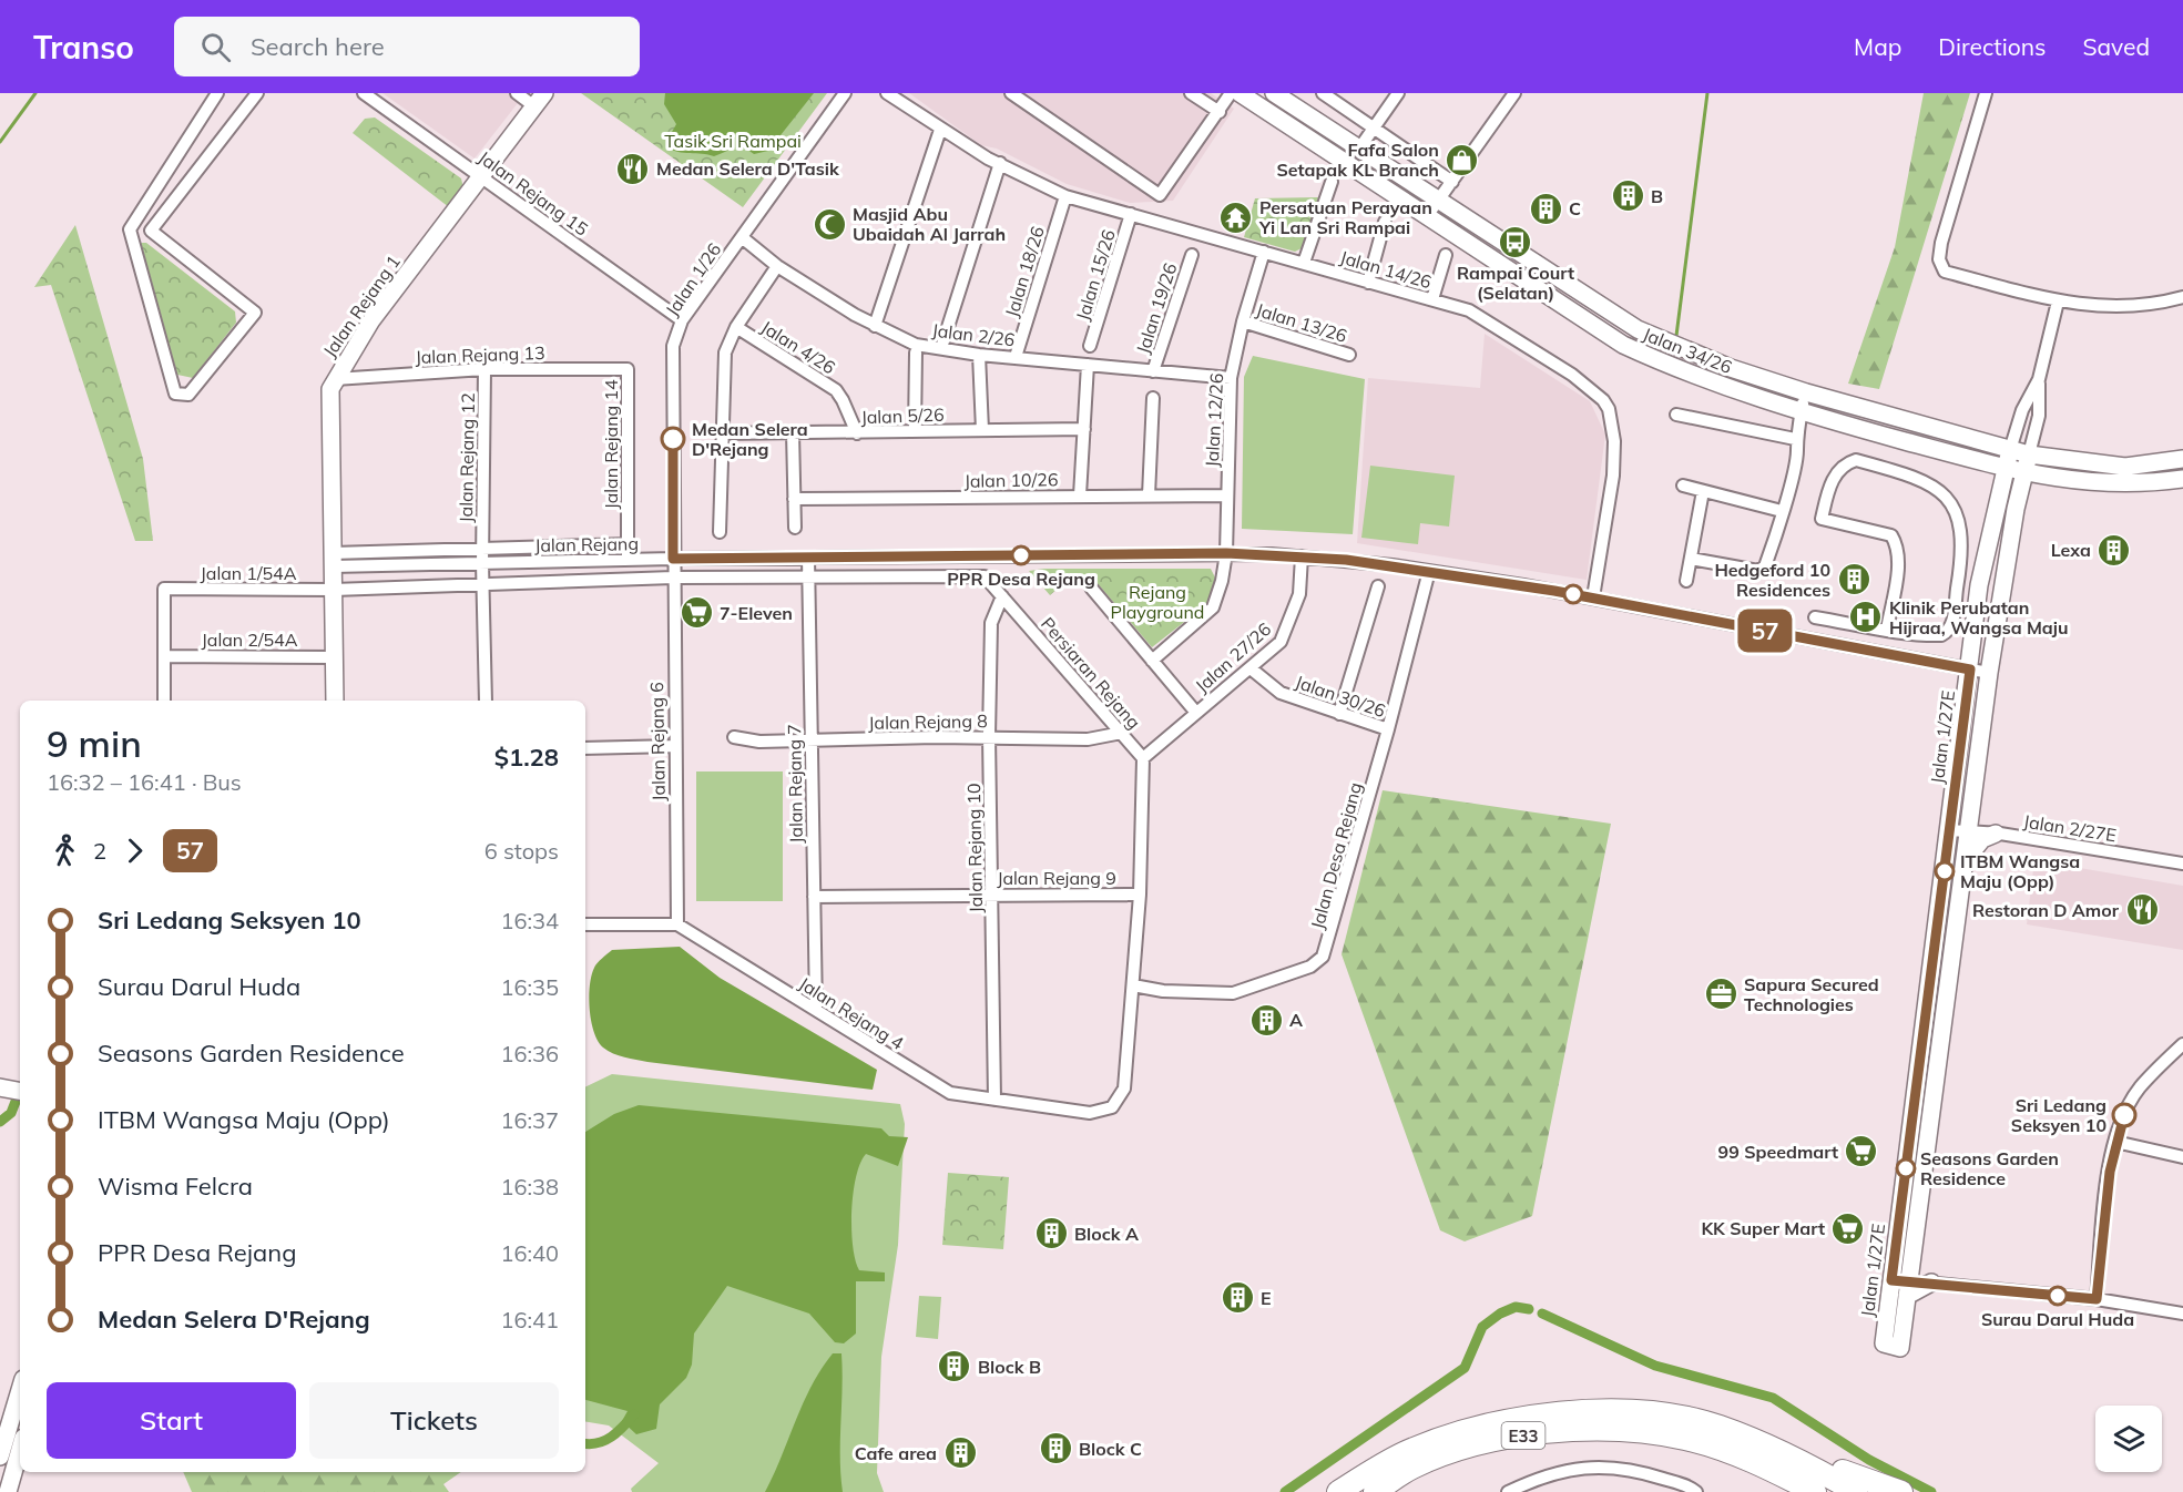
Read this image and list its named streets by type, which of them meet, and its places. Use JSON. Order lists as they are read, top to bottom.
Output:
{
  "streets": {
    "highway": ["E33"],
    "street": [
      "Jalan Rejang 15",
      "Jalan 14/26",
      "Jalan 18/26",
      "Jalan 15/26",
      "Jalan 1/26",
      "Jalan Rejang 1",
      "Jalan 19/26",
      "Jalan 13/26",
      "Jalan 2/26",
      "Jalan 4/26",
      "Jalan 34/26",
      "Jalan Rejang 13",
      "Jalan 5/26",
      "Jalan 12/26",
      "Jalan Rejang 14",
      "Jalan Rejang 12",
      "Jalan 10/26",
      "Jalan Rejang",
      "Jalan 1/54A",
      "Jalan 2/54A",
      "Jalan 27/26",
      "Persiaran Rejang",
      "Jalan 30/26",
      "Jalan Rejang 8",
      "Jalan 1/27E",
      "Jalan Rejang 6",
      "Jalan Rejang 7",
      "Jalan 2/27E",
      "Jalan Rejang 10",
      "Jalan Desa Rejang",
      "Jalan Rejang 9",
      "Jalan Rejang 4"
    ]
  },
  "crossings": [
    ["Jalan Rejang 15", "Jalan 1/26"],
    ["Jalan Rejang 15", "Jalan Rejang 1"],
    ["Jalan 14/26", "Jalan 18/26"],
    ["Jalan 14/26", "Jalan 15/26"],
    ["Jalan 14/26", "Jalan 12/26"],
    ["Jalan 14/26", "Jalan Rejang"],
    ["Jalan 18/26", "Jalan 2/26"],
    ["Jalan 1/26", "Jalan 2/26"],
    ["Jalan 1/26", "Jalan Rejang"],
    ["Jalan 1/26", "Jalan Rejang 6"],
    ["Jalan Rejang 1", "Jalan Rejang 13"],
    ["Jalan Rejang 1", "Jalan Rejang"],
    ["Jalan Rejang 1", "Jalan 1/54A"],
    ["Jalan Rejang 1", "Jalan 2/54A"],
    ["Jalan 19/26", "Jalan 2/26"],
    ["Jalan 13/26", "Jalan 12/26"],
    ["Jalan 2/26", "Jalan 12/26"],
    ["Jalan 4/26", "Jalan 5/26"],
    ["Jalan 34/26", "Jalan 1/27E"],
    ["Jalan Rejang 13", "Jalan Rejang 14"],
    ["Jalan Rejang 13", "Jalan Rejang 12"],
    ["Jalan 12/26", "Jalan 10/26"],
    ["Jalan 12/26", "Jalan Rejang"],
    ["Jalan Rejang 14", "Jalan Rejang"],
    ["Jalan Rejang 12", "Jalan Rejang"],
    ["Jalan Rejang 12", "Jalan 1/54A"],
    ["Jalan Rejang 12", "Persiaran Rejang"],
    ["Jalan Rejang", "Jalan 27/26"],
    ["Jalan Rejang", "Jalan 1/27E"],
    ["Jalan Rejang", "Jalan Rejang 6"],
    ["Jalan Rejang", "Jalan Rejang 7"],
    ["Jalan Rejang", "Jalan Desa Rejang"],
    ["Jalan 1/54A", "Jalan 2/54A"],
    ["Jalan 1/54A", "Persiaran Rejang"],
    ["Jalan 27/26", "Persiaran Rejang"],
    ["Jalan 27/26", "Jalan 30/26"],
    ["Persiaran Rejang", "Jalan Rejang 8"],
    ["Persiaran Rejang", "Jalan Rejang 6"],
    ["Persiaran Rejang", "Jalan Rejang 7"],
    ["Persiaran Rejang", "Jalan Rejang 10"],
    ["Jalan 30/26", "Jalan Desa Rejang"],
    ["Jalan Rejang 8", "Jalan Rejang 7"],
    ["Jalan Rejang 8", "Jalan Rejang 10"],
    ["Jalan 1/27E", "Jalan 2/27E"],
    ["Jalan Rejang 6", "Jalan Rejang 4"],
    ["Jalan Rejang 7", "Jalan Rejang 9"],
    ["Jalan Rejang 7", "Jalan Rejang 4"],
    ["Jalan Rejang 10", "Jalan Rejang 9"],
    ["Jalan Desa Rejang", "Jalan Rejang 4"]
  ],
  "parks": ["Tasik Sri Rampai", "Rejang Playground"],
  "places": {
    "shop": ["Fafa Salon Setapak KL Branch"],
    "restaurant": ["Medan Selera D'Tasik", "Restoran D Amor"],
    "building": [
      "B",
      "C",
      "Lexa",
      "Hedgeford 10 Residences",
      "A",
      "Block A",
      "E",
      "Block B",
      "Block C",
      "Cafe area"
    ],
    "temple": ["Persatuan Perayaan Yi Lan Sri Rampai"],
    "mosque": ["Masjid Abu Ubaidah Al Jarrah"],
    "bus stop": ["Rampai Court (Selatan)"],
    "other": [
      "Medan Selera D'Rejang",
      "PPR Desa Rejang",
      "ITBM Wangsa Maju (Opp)",
      "Sri Ledang Seksyen 10",
      "Seasons Garden Residence",
      "Surau Darul Huda"
    ],
    "supermarket": ["7-Eleven", "99 Speedmart", "KK Super Mart"],
    "hospital": ["Klinik Perubatan Hijraa, Wangsa Maju"],
    "office": ["Sapura Secured Technologies"]
  },
  "lines": ["bus line 57"],
  "page": {
    "header": "Transo",
    "search": "Search here",
    "nav": ["Map", "Directions", "Saved"],
    "on_map": "57",
    "heading": ["9 min", "16:32 – 16:41 · Bus", "$1.28"],
    "legs": ["2", "57", "6 stops"],
    "list": [
      {
        "name": "Sri Ledang Seksyen 10",
        "value": "16:34"
      },
      {
        "name": "Surau Darul Huda",
        "value": "16:35"
      },
      {
        "name": "Seasons Garden Residence",
        "value": "16:36"
      },
      {
        "name": "ITBM Wangsa Maju (Opp)",
        "value": "16:37"
      },
      {
        "name": "Wisma Felcra",
        "value": "16:38"
      },
      {
        "name": "PPR Desa Rejang",
        "value": "16:40"
      },
      {
        "name": "Medan Selera D'Rejang",
        "value": "16:41"
      }
    ],
    "buttons": ["Start", "Tickets"]
  }
}
